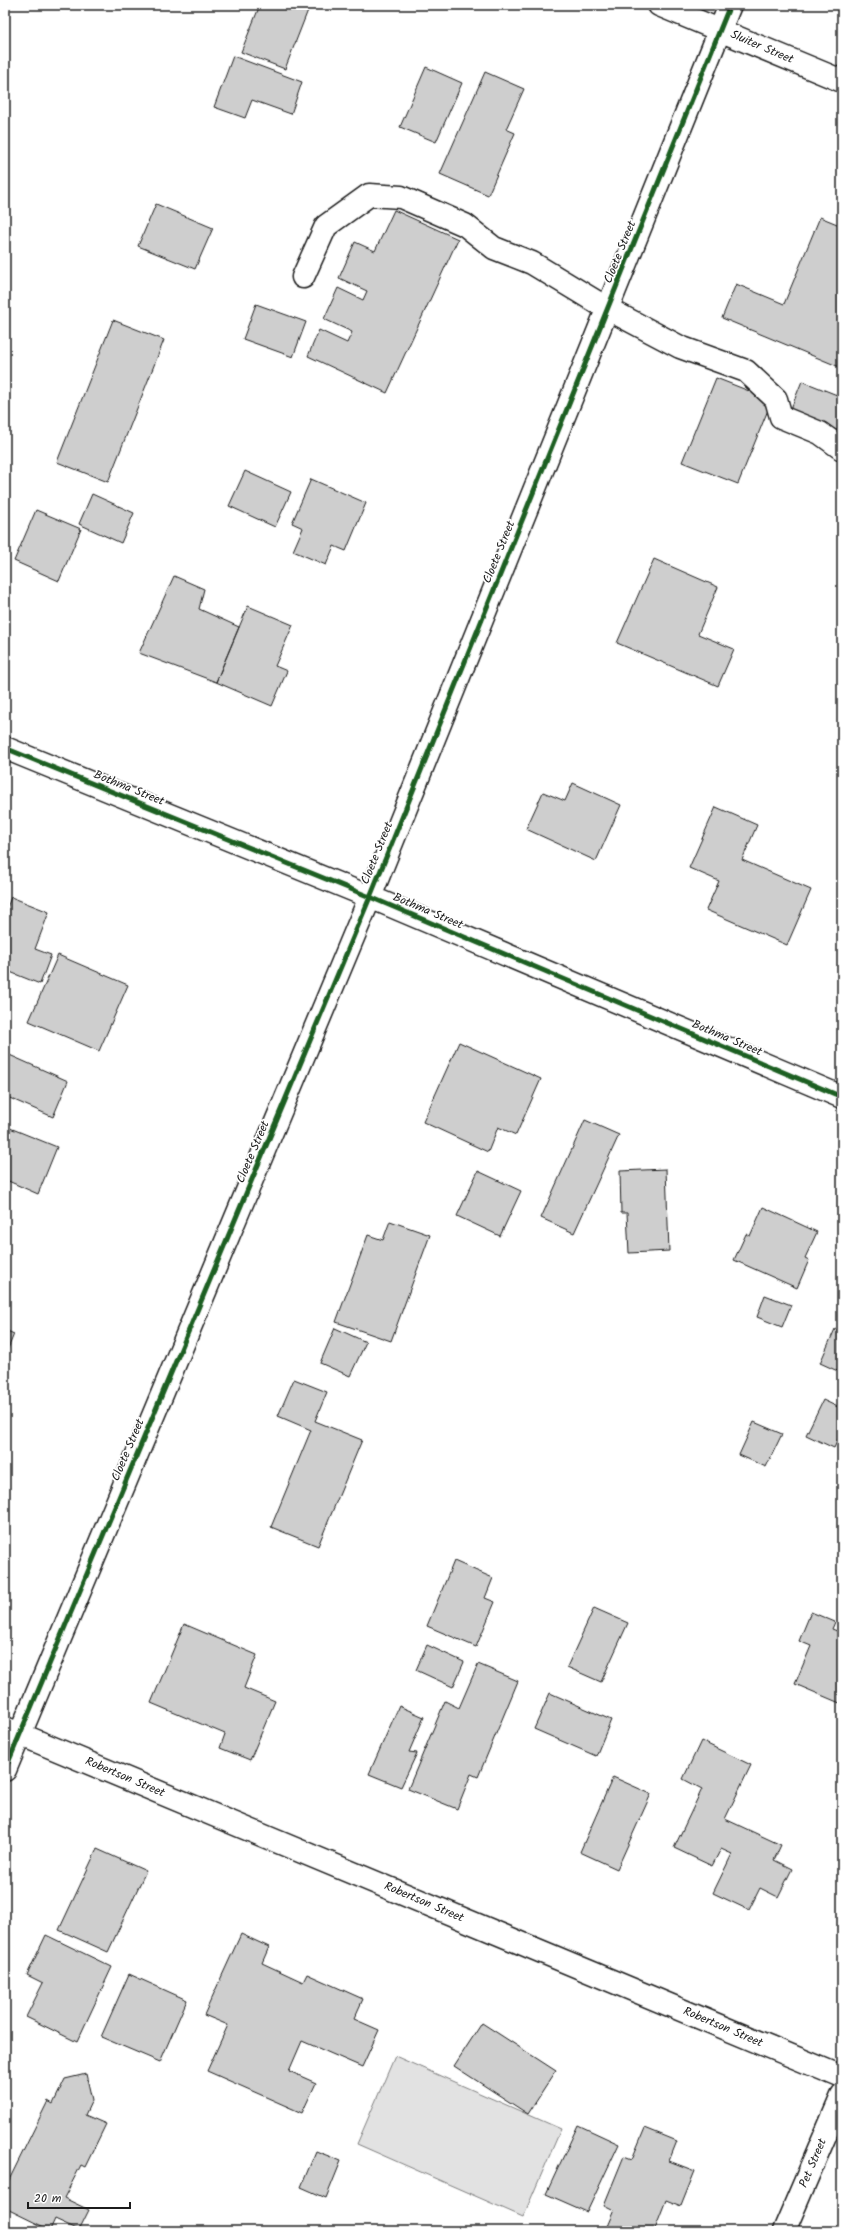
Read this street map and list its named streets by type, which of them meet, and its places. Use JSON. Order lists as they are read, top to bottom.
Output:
{
  "streets": {
    "street": [
      "Sluiter Street",
      "Cloete Street",
      "Bothma Street",
      "Robertson Street",
      "Pet Street"
    ]
  },
  "crossings": [
    ["Sluiter Street", "Cloete Street"],
    ["Cloete Street", "Bothma Street"],
    ["Cloete Street", "Robertson Street"]
  ],
  "scale_bar": "20 m"
}
